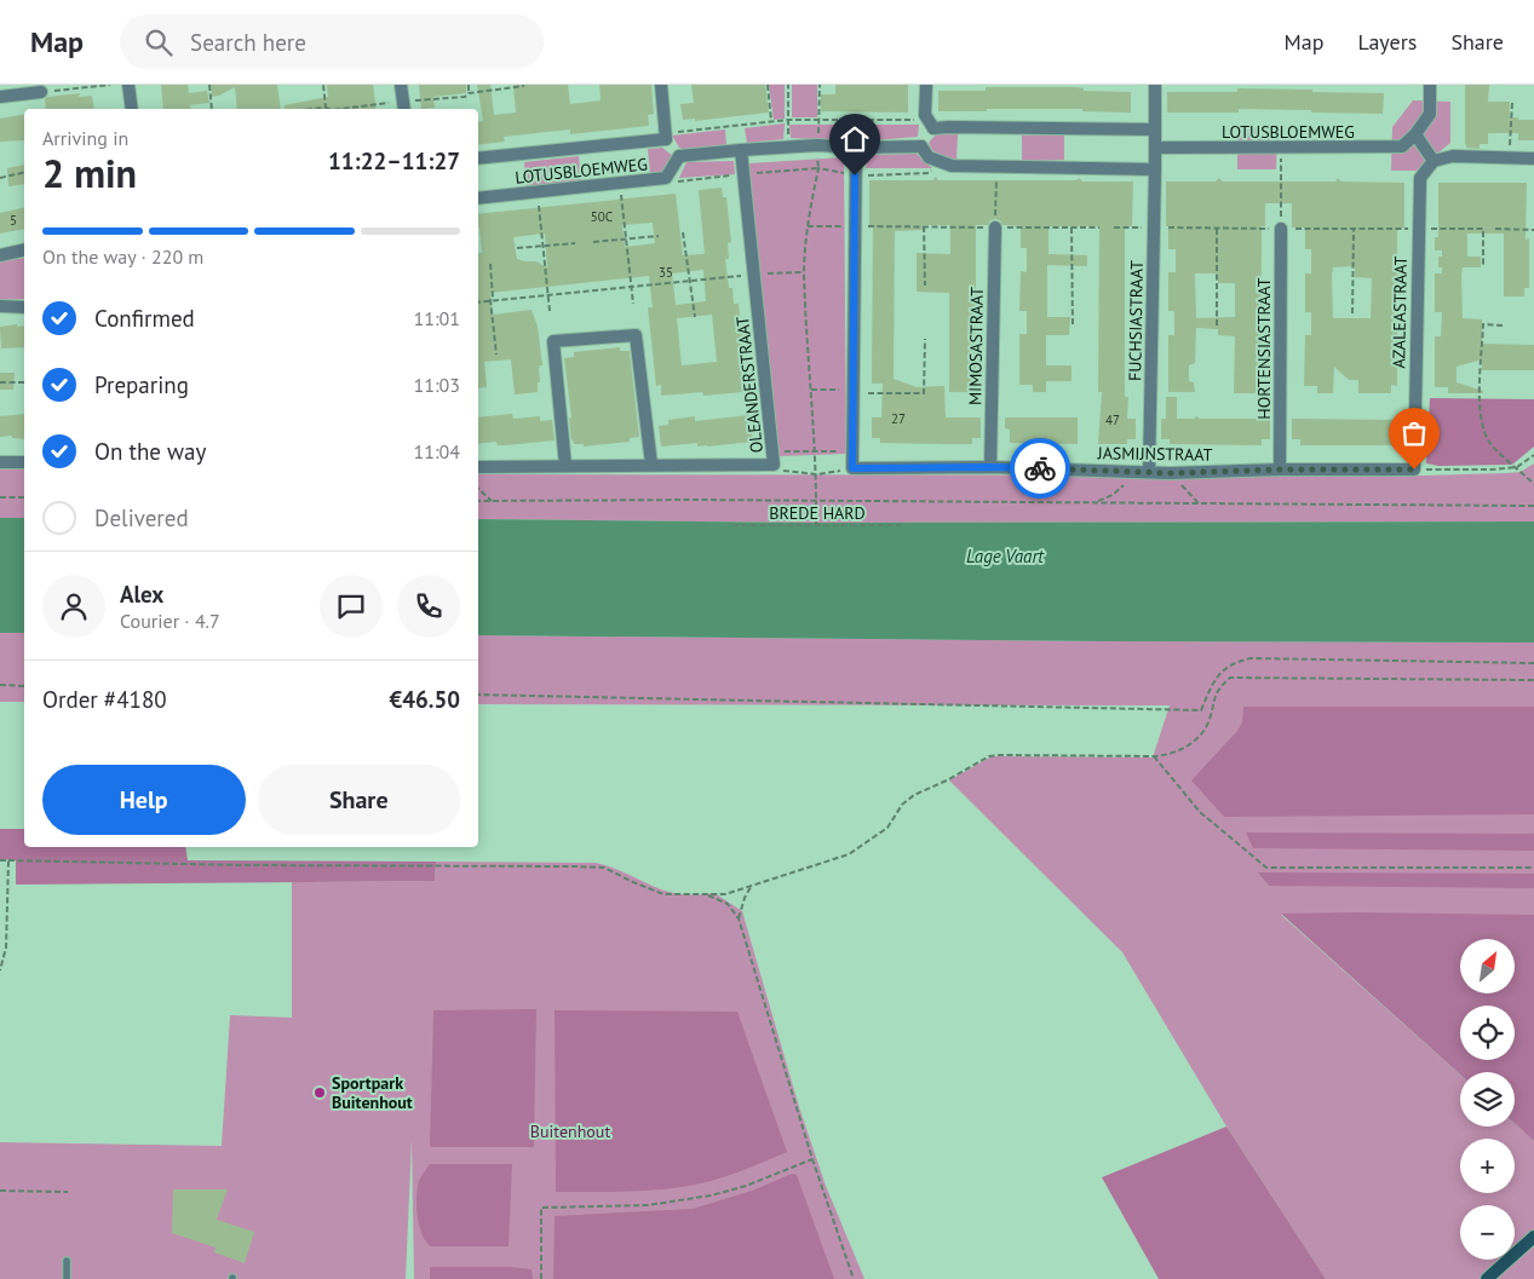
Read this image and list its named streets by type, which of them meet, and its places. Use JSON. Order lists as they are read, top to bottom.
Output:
{
  "streets": {
    "street": [
      "LOTUSBLOEMWEG",
      "AZALEASTRAAT",
      "FUCHSIASTRAAT",
      "MIMOSASTRAAT",
      "HORTENSIASTRAAT",
      "OLEANDERSTRAAT",
      "JASMIJNSTRAAT"
    ],
    "path": ["BREDE HARD"]
  },
  "crossings": [
    ["AZALEASTRAAT", "JASMIJNSTRAAT"],
    ["FUCHSIASTRAAT", "JASMIJNSTRAAT"],
    ["MIMOSASTRAAT", "JASMIJNSTRAAT"],
    ["HORTENSIASTRAAT", "JASMIJNSTRAAT"]
  ],
  "water": ["Lage Vaart"],
  "parks": ["Buitenhout"],
  "places": ["Sportpark Buitenhout"],
  "house_numbers": [
    "50C",
    "5",
    "35",
    "27",
    "47"
  ],
  "north": "top right",
  "page": {
    "header": "Map",
    "search": "Search here",
    "nav": ["Map", "Layers", "Share"],
    "heading": ["2 min", "Arriving in", "11:22–11:27"],
    "panel": [
      "Alex",
      "Courier · 4.7",
      "Order #4180",
      "€46.50"
    ],
    "bar": "On the way · 220 m",
    "list": [
      ["Confirmed", "11:01"],
      ["Preparing", "11:03"],
      ["On the way", "11:04"],
      "Delivered"
    ],
    "buttons": ["Help", "Share"],
    "map_buttons": ["+", "−"]
  }
}
